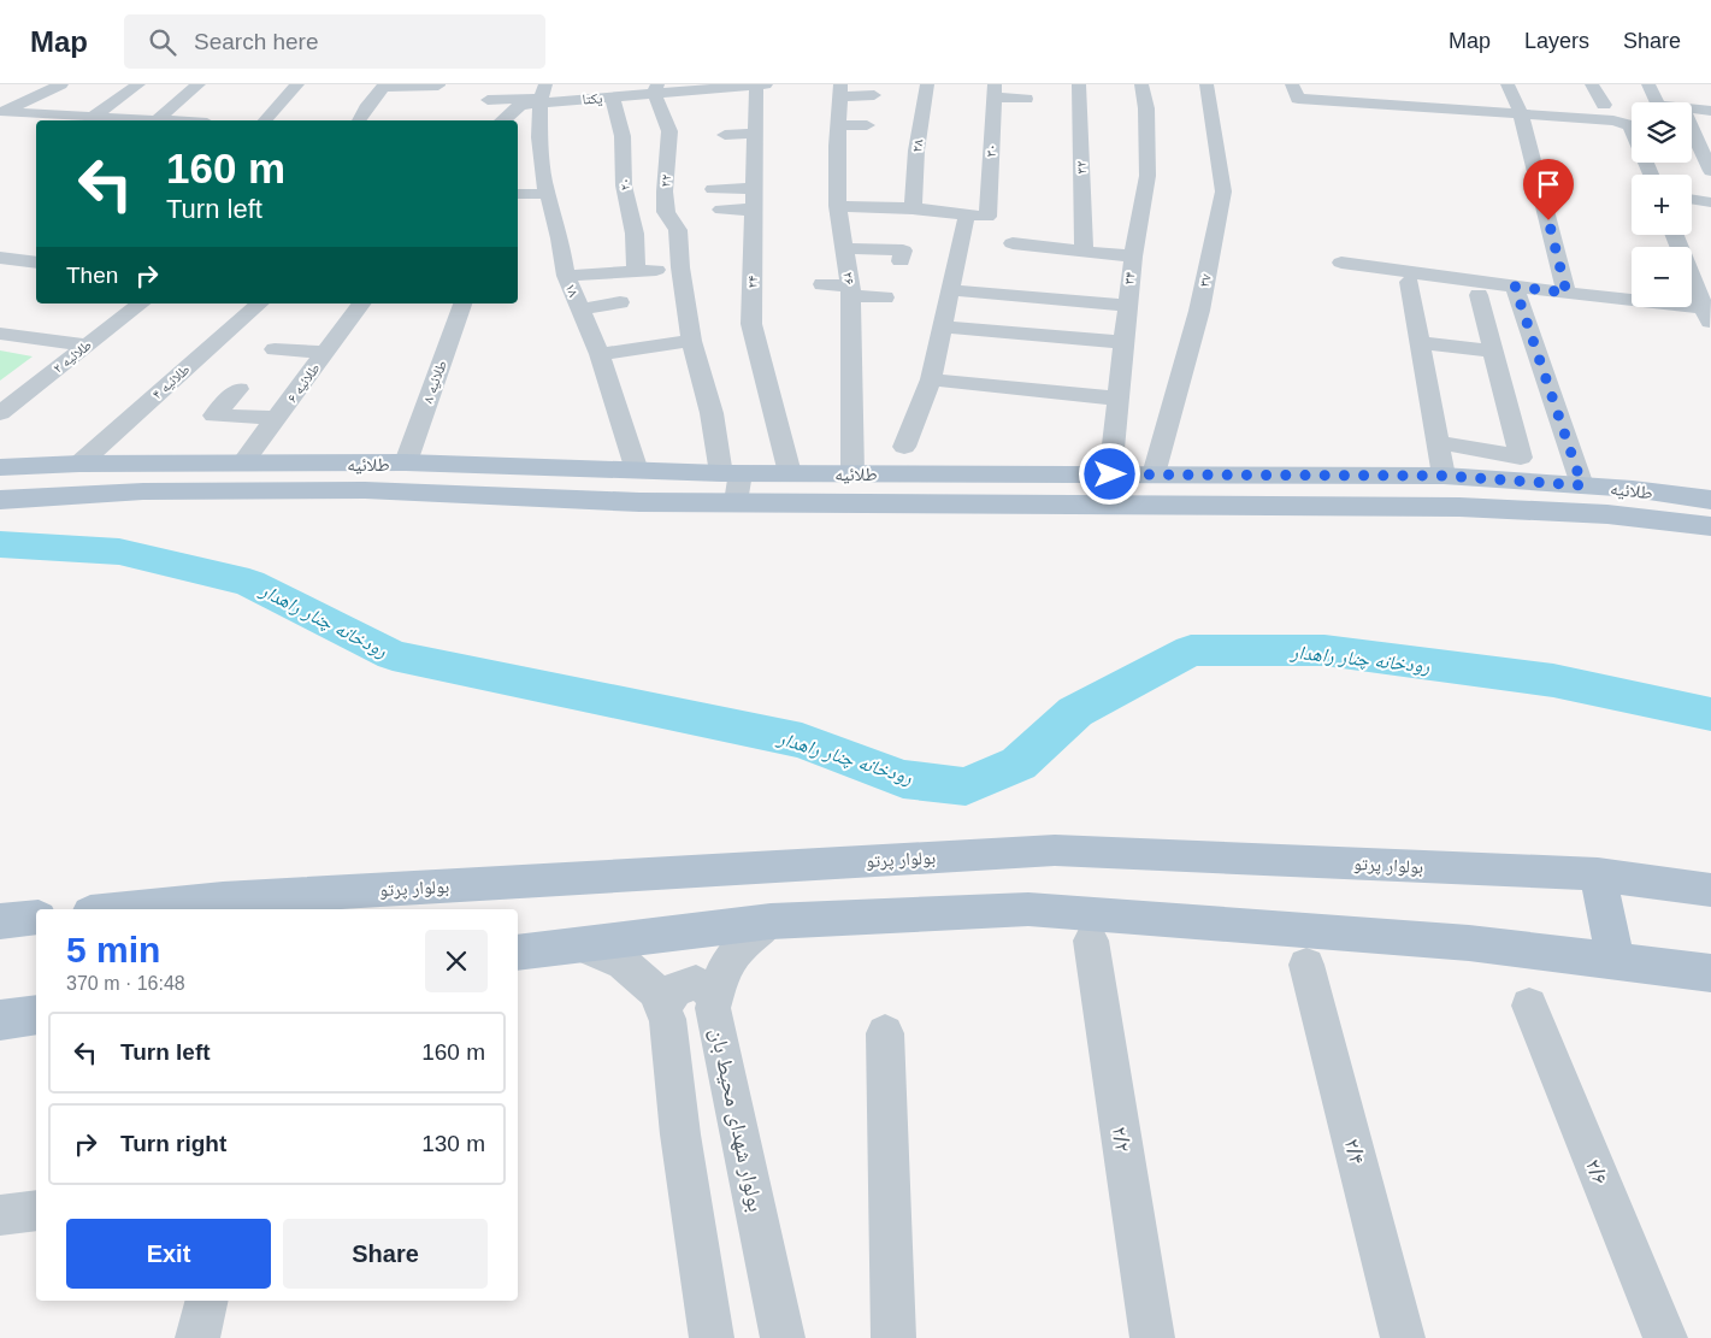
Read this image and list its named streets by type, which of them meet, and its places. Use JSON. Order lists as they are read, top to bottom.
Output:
{
  "streets": {
    "main road": ["طلائیه", "بولوار پرتو"],
    "street": [
      "یکتا",
      "۲۸",
      "۳۰",
      "۳۲",
      "۲۲",
      "۲۰",
      "۲۶",
      "۳۴",
      "۳۷",
      "۲۴",
      "۱۸",
      "طلائیه ۲",
      "طلائیه ۴",
      "طلائیه ۸",
      "طلائیه ۶",
      "بولوار شهدای محیط بان",
      "۲/۲",
      "۲/۴",
      "۲/۶"
    ]
  },
  "crossings": [
    ["یکتا", "۲۲"],
    ["یکتا", "۲۰"],
    ["یکتا", "۲۴"],
    ["یکتا", "۱۸"],
    ["۲۲", "طلائیه"],
    ["۲۶", "طلائیه"],
    ["۳۴", "طلائیه"],
    ["۳۷", "طلائیه"],
    ["۲۴", "طلائیه"],
    ["۱۸", "طلائیه"],
    ["طلائیه ۴", "طلائیه"],
    ["طلائیه ۸", "طلائیه"],
    ["طلائیه ۶", "طلائیه"]
  ],
  "water": ["رودخانه چنار راهدار"],
  "page": {
    "header": "Map",
    "search": "Search here",
    "nav": ["Map", "Layers", "Share"],
    "map_buttons": ["+", "−"],
    "turn": ["160 m", "Turn left"],
    "then": "Then",
    "heading": ["5 min", "370 m · 16:48"],
    "list": [
      {
        "name": "Turn left",
        "value": "160 m"
      },
      {
        "name": "Turn right",
        "value": "130 m"
      }
    ],
    "buttons": ["Exit", "Share"]
  }
}
